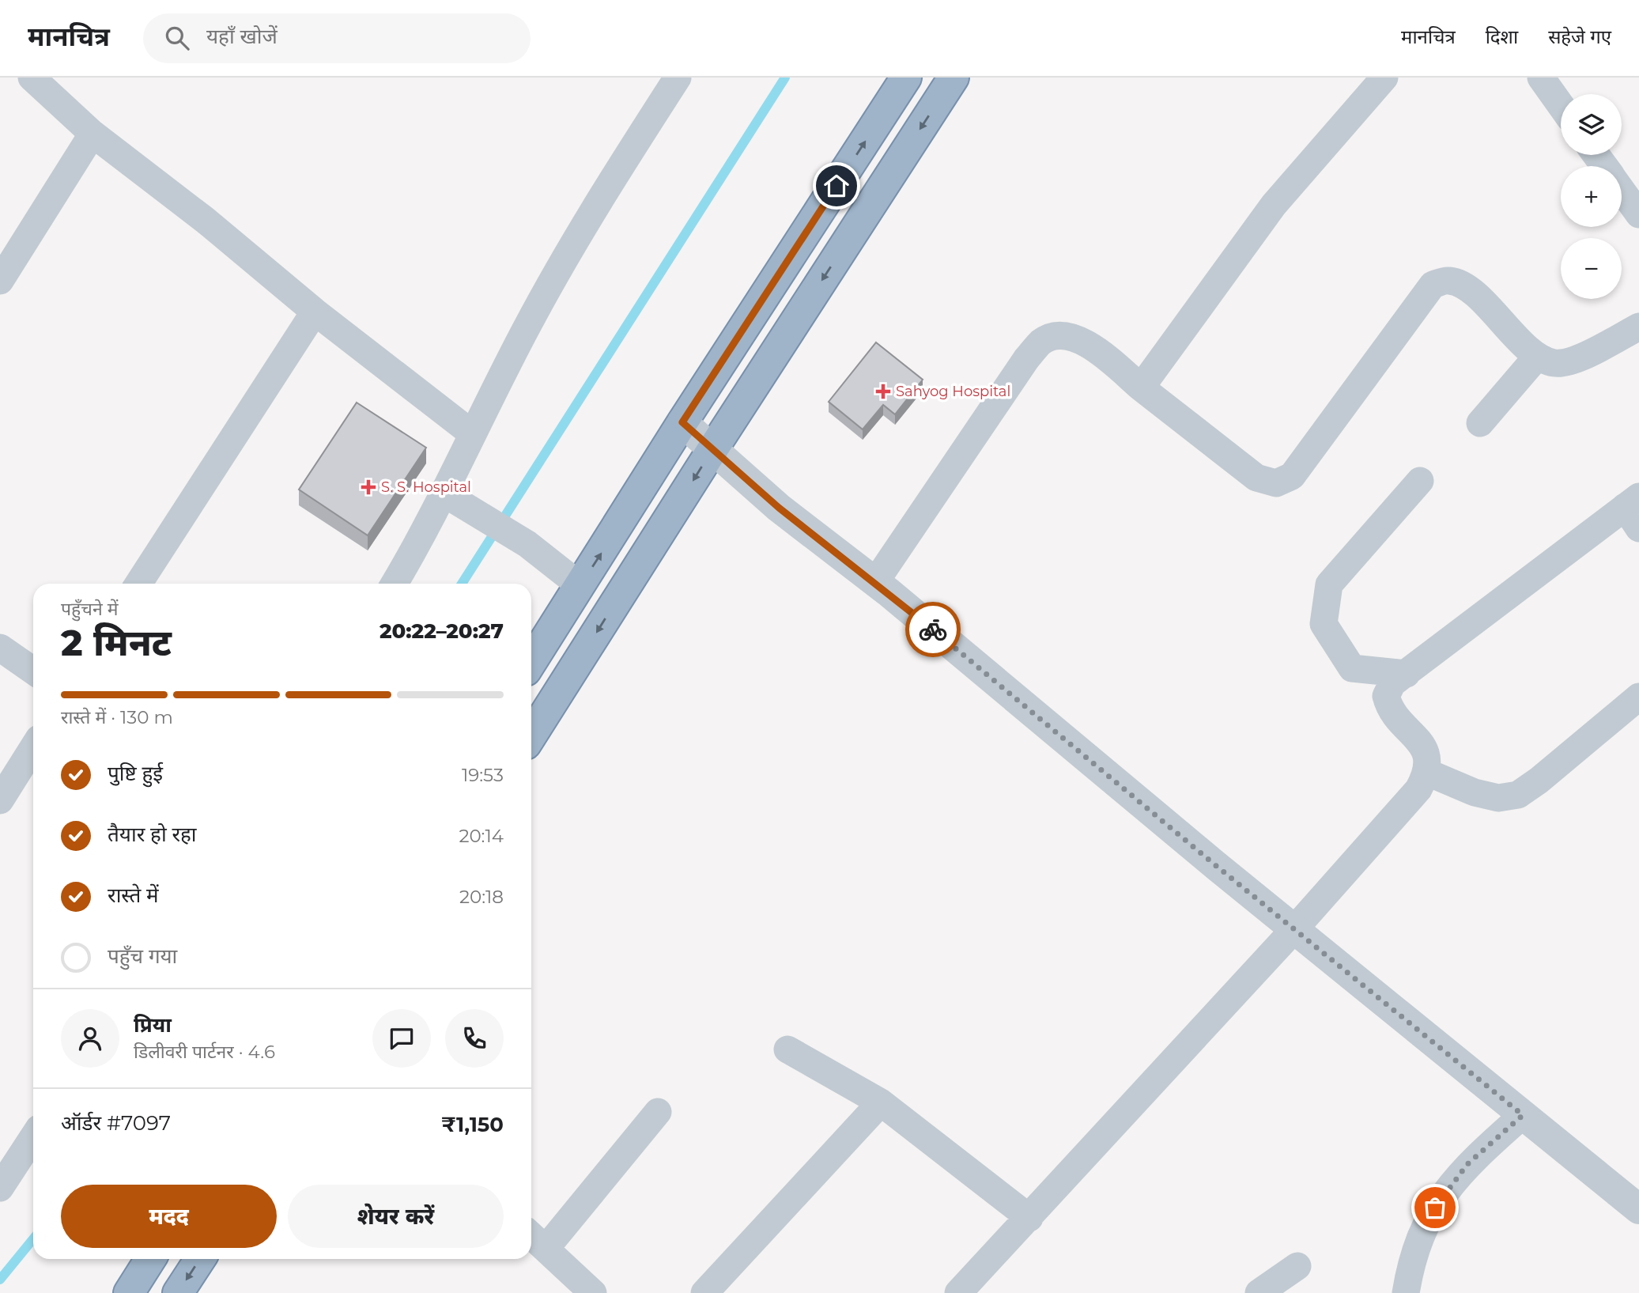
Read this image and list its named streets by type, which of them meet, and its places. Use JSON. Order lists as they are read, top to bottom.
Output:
{
  "places": {
    "health": ["Sahyog Hospital", "S. S. Hospital"]
  },
  "page": {
    "header": "मानचित्र",
    "search": "यहाँ खोजें",
    "nav": ["मानचित्र", "दिशा", "सहेजे गए"],
    "map_buttons": ["+", "−"],
    "heading": ["2 मिनट", "पहुँचने में", "20:22–20:27"],
    "panel": [
      "प्रिया",
      "डिलीवरी पार्टनर · 4.6",
      "ऑर्डर #7097",
      "₹1,150"
    ],
    "bar": "रास्ते में · 130 m",
    "list": [
      ["पुष्टि हुई", "19:53"],
      ["तैयार हो रहा", "20:14"],
      ["रास्ते में", "20:18"],
      "पहुँच गया"
    ],
    "buttons": ["मदद", "शेयर करें"]
  }
}
